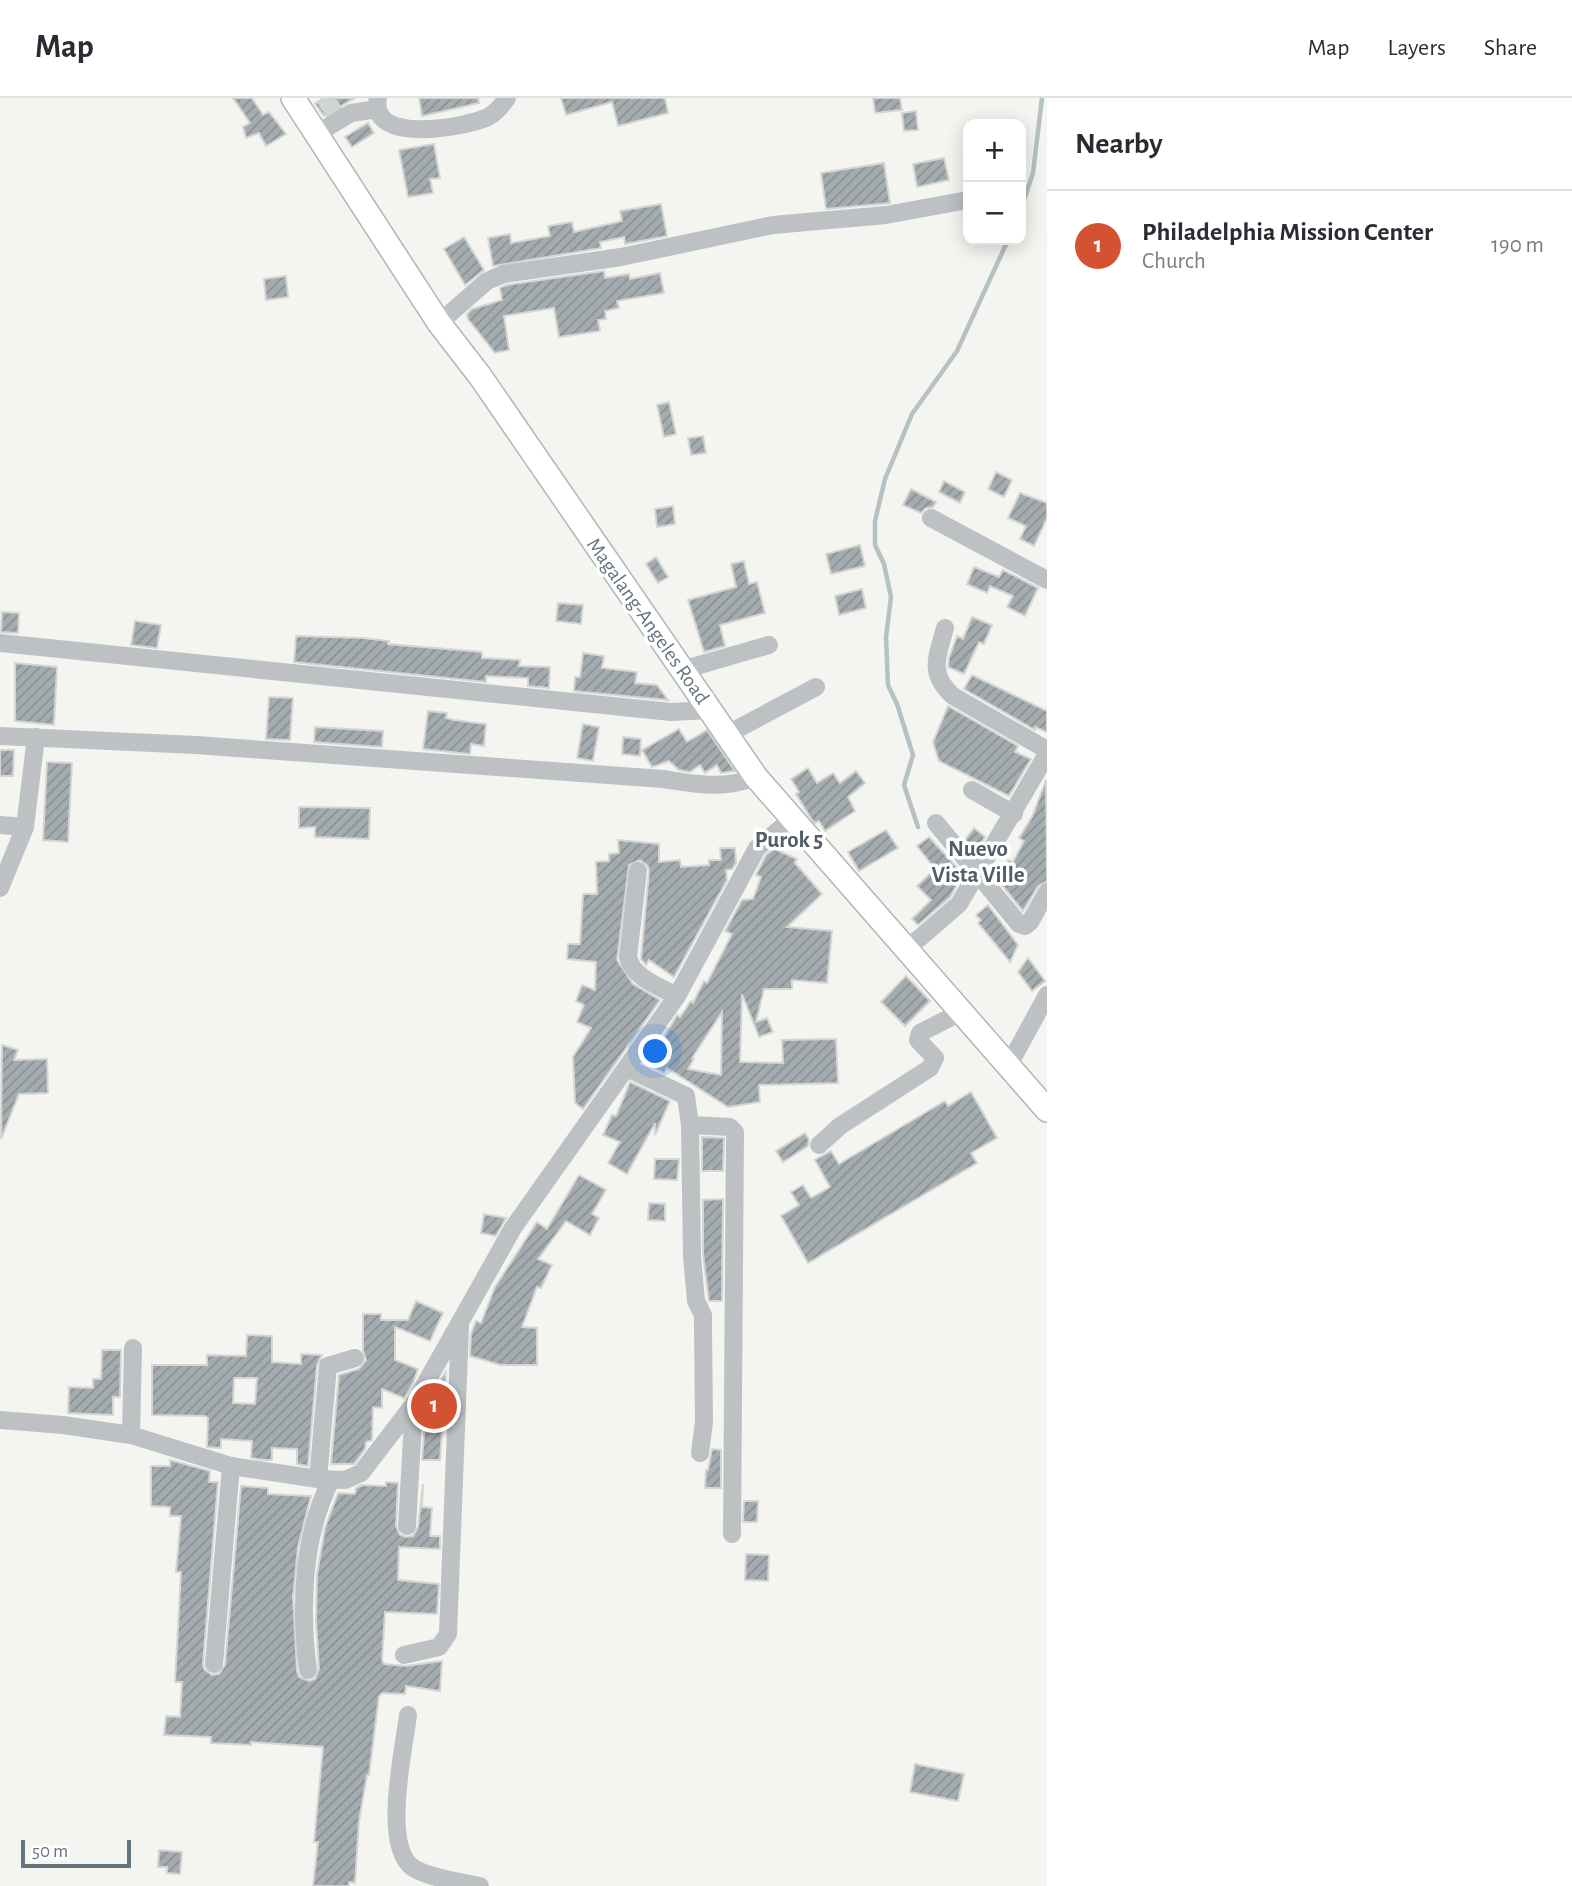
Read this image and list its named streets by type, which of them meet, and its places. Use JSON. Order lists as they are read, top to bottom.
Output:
{
  "streets": {
    "main road": ["Magalang-Angeles Road"]
  },
  "districts": ["Purok 5", "Nuevo Vista Ville"],
  "scale_bar": "50 m",
  "page": {
    "header": "Map",
    "nav": ["Map", "Layers", "Share"],
    "heading": "Nearby",
    "map_buttons": ["+", "−"],
    "list": [
      {
        "mark": "1",
        "name": "Philadelphia Mission Center",
        "note": "Church",
        "value": "190 m"
      }
    ],
    "pins": "1",
    "scale": "50 m"
  }
}
